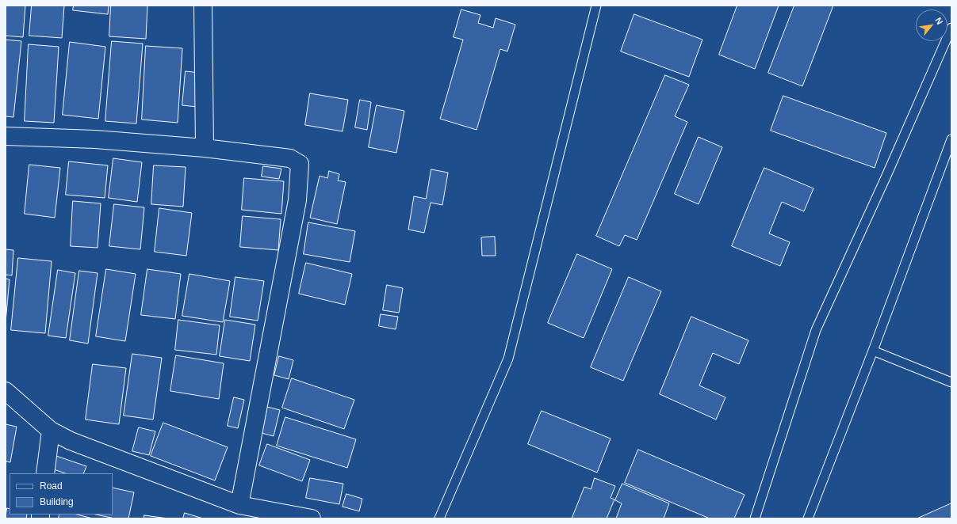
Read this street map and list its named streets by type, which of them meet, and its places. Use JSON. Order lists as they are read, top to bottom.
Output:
{
  "legend": ["Road", "Building"],
  "north": "top right"
}
